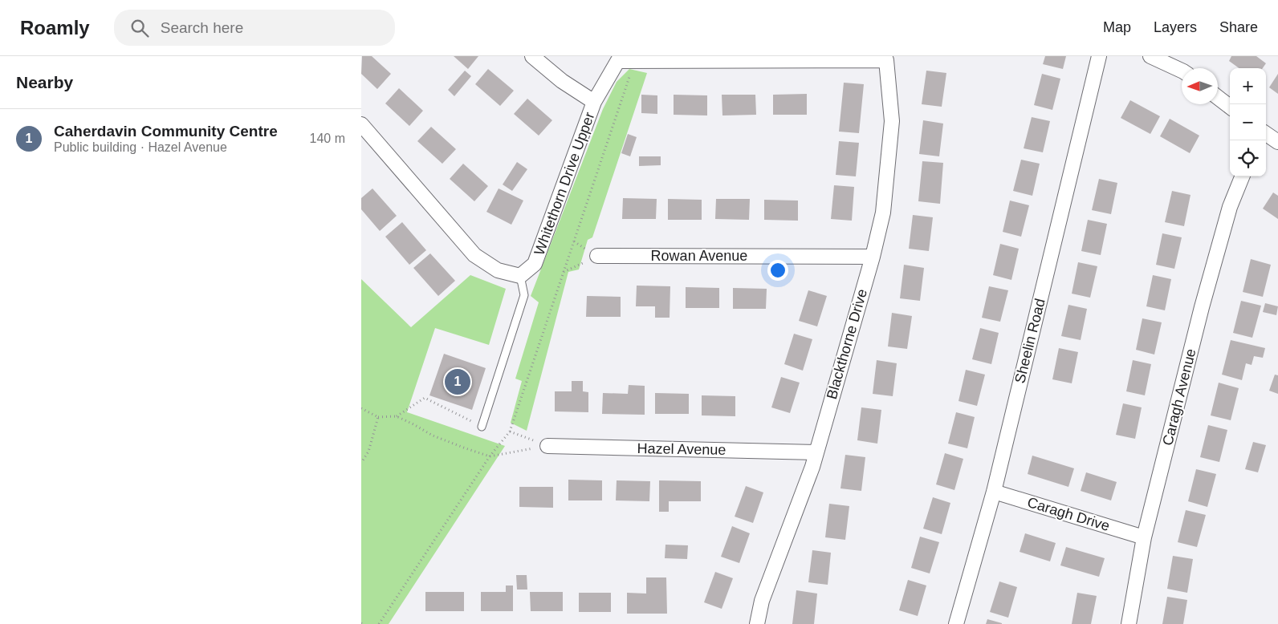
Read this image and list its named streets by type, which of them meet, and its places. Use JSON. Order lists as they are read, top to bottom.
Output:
{
  "streets": {
    "street": [
      "Whitethorn Drive Upper",
      "Rowan Avenue",
      "Sheelin Road",
      "Blackthorne Drive",
      "Caragh Avenue",
      "Hazel Avenue",
      "Caragh Drive"
    ]
  },
  "crossings": [
    ["Rowan Avenue", "Blackthorne Drive"],
    ["Sheelin Road", "Caragh Drive"],
    ["Blackthorne Drive", "Hazel Avenue"],
    ["Caragh Avenue", "Caragh Drive"]
  ],
  "north": "left",
  "page": {
    "header": "Roamly",
    "search": "Search here",
    "nav": ["Map", "Layers", "Share"],
    "heading": "Nearby",
    "map_buttons": ["+", "−"],
    "list": [
      {
        "mark": "1",
        "name": "Caherdavin Community Centre",
        "note": "Public building · Hazel Avenue",
        "value": "140 m"
      }
    ],
    "pins": "1"
  }
}
